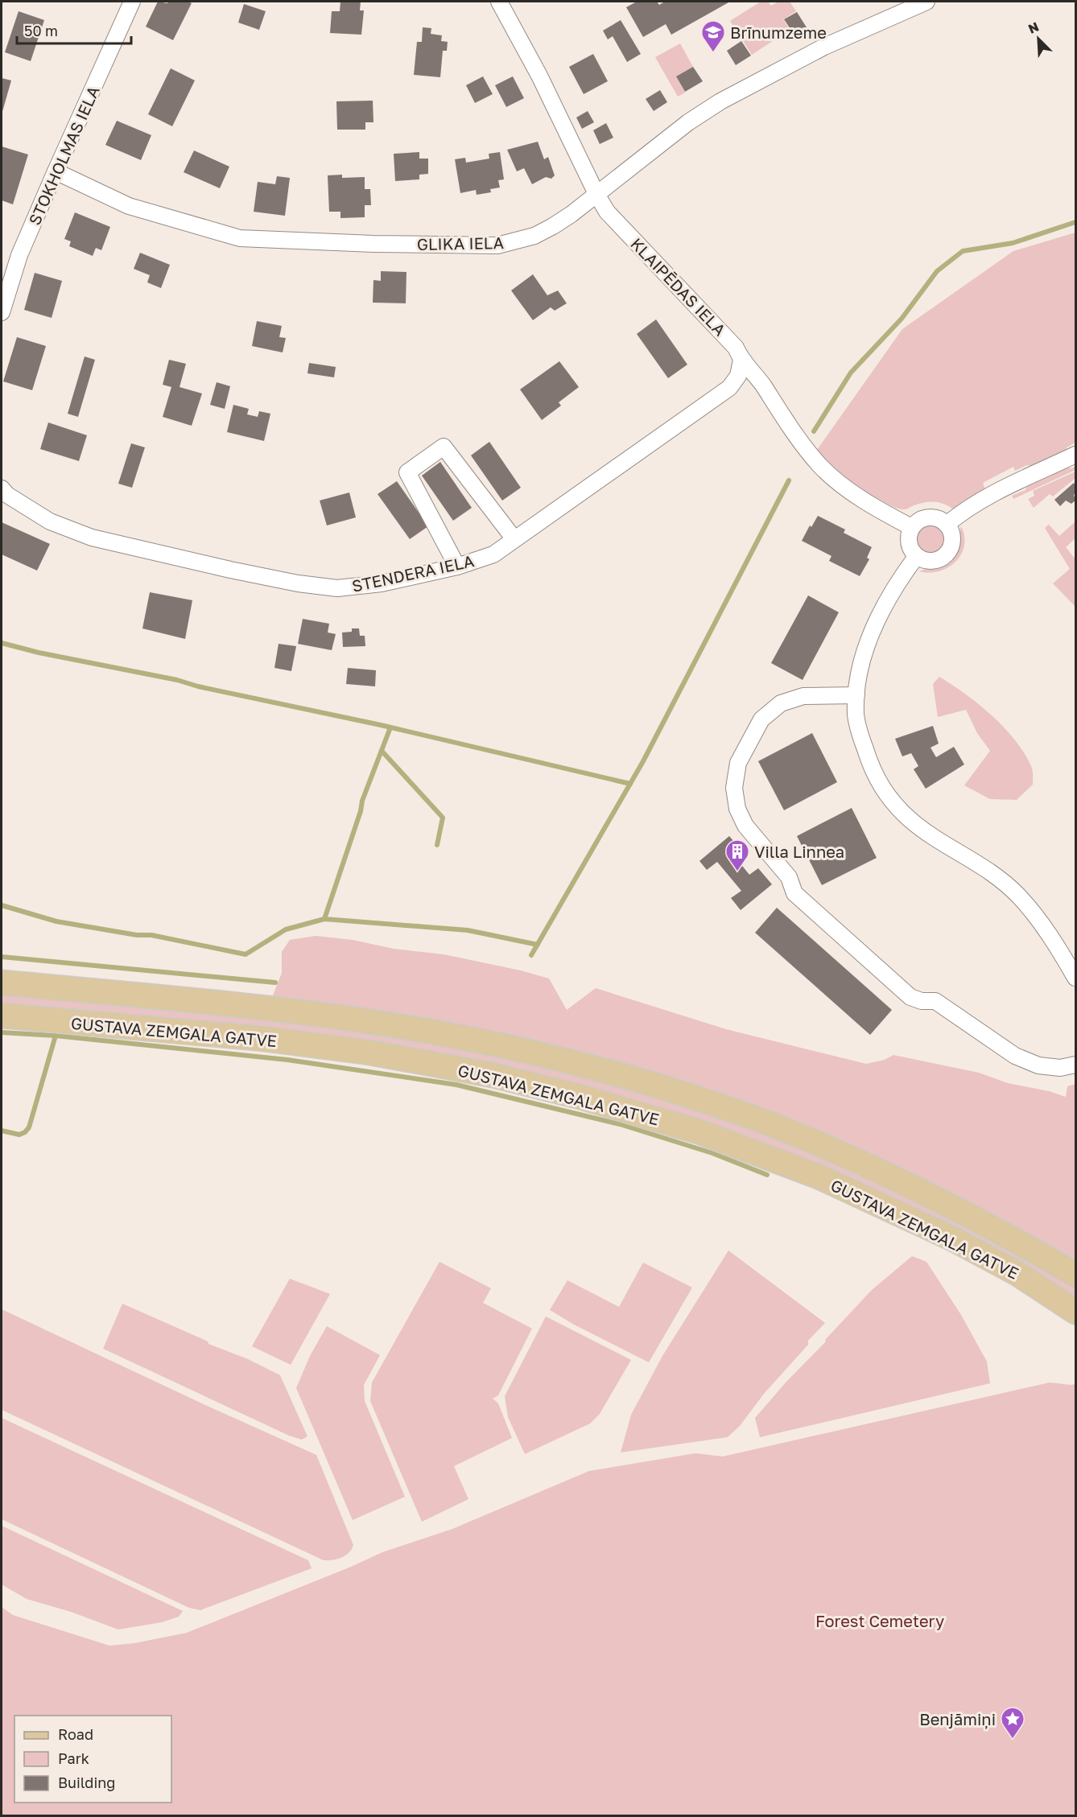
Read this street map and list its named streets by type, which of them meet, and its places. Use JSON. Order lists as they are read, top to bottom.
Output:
{
  "streets": {
    "main road": ["GUSTAVA ZEMGALA GATVE"],
    "street": [
      "STOKHOLMAS IELA",
      "GLIKA IELA",
      "KLAIPĒDAS IELA",
      "STENDERA IELA"
    ]
  },
  "crossings": [
    ["STOKHOLMAS IELA", "GLIKA IELA"],
    ["GLIKA IELA", "KLAIPĒDAS IELA"],
    ["KLAIPĒDAS IELA", "STENDERA IELA"]
  ],
  "parks": ["Forest Cemetery"],
  "places": {
    "school or university": ["Brīnumzeme"],
    "building": ["Villa Linnea"],
    "place": ["Benjāmiņi"]
  },
  "legend": ["Road", "Park", "Building"],
  "scale_bar": "50 m",
  "north": "top left"
}
